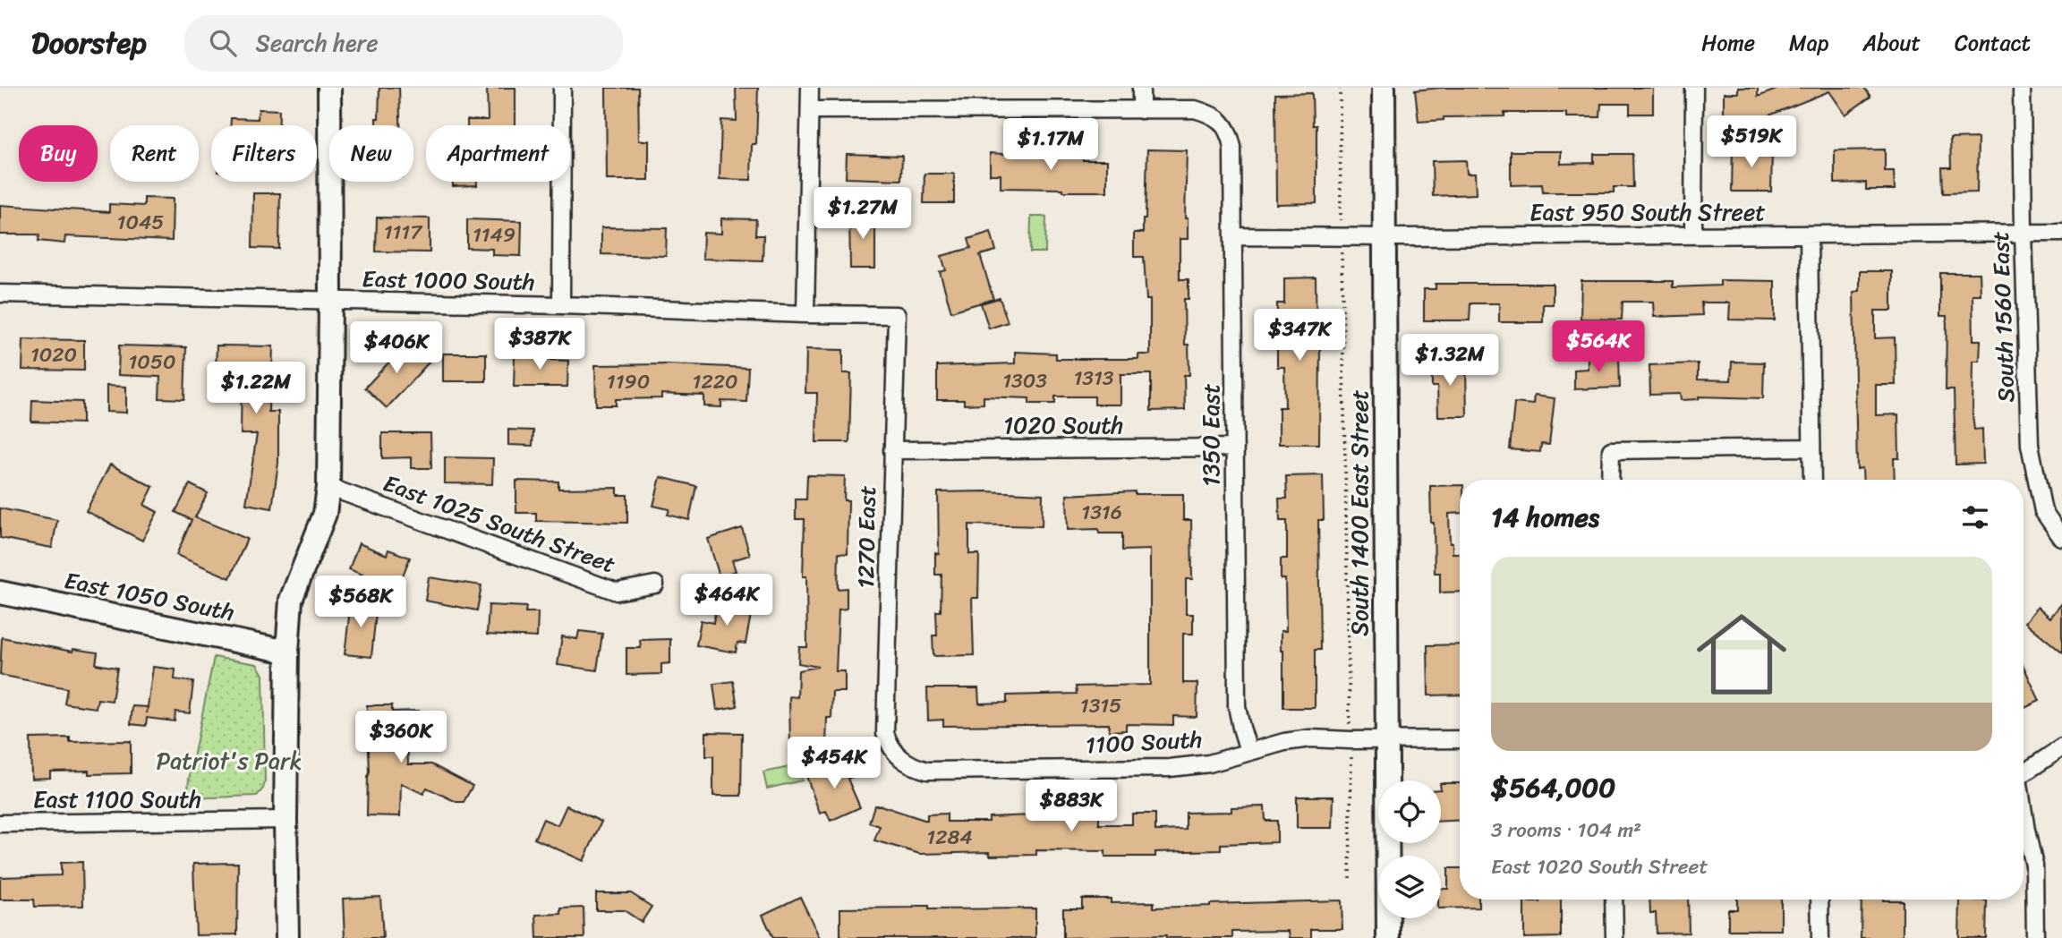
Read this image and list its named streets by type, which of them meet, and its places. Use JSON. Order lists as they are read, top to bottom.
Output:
{
  "streets": {
    "street": [
      "East 950 South Street",
      "East 1000 South",
      "South 1560 East",
      "1020 South",
      "1350 East",
      "South 1400 East Street",
      "East 1025 South Street",
      "1270 East",
      "East 1050 South",
      "1100 South",
      "East 1100 South"
    ]
  },
  "crossings": [
    ["East 950 South Street", "South 1560 East"],
    ["East 950 South Street", "1350 East"],
    ["East 950 South Street", "South 1400 East Street"],
    ["East 1000 South", "1270 East"],
    ["1020 South", "1350 East"],
    ["1020 South", "1270 East"],
    ["1350 East", "1100 South"],
    ["South 1400 East Street", "1100 South"],
    ["1270 East", "1100 South"]
  ],
  "parks": ["Patriot's Park"],
  "house_numbers": [
    "1045",
    "1117",
    "1149",
    "1020",
    "1050",
    "1313",
    "1303",
    "1190",
    "1220",
    "1316",
    "1315",
    "1284"
  ],
  "page": {
    "header": "Doorstep",
    "search": "Search here",
    "nav": [
      "Home",
      "Map",
      "About",
      "Contact"
    ],
    "price": [
      "$519K",
      "$1.17M",
      "$1.27M",
      "$347K",
      "$387K",
      "$564K",
      "$406K",
      "$1.32M",
      "$1.22M",
      "$464K",
      "$568K",
      "$360K",
      "$454K",
      "$883K"
    ],
    "chip": [
      "Buy",
      "Rent",
      "Filters",
      "New",
      "Apartment"
    ],
    "heading": "14 homes",
    "list": [
      {
        "name": "$564,000",
        "note": "3 rooms · 104 m² · East 1020 South Street"
      }
    ]
  }
}
